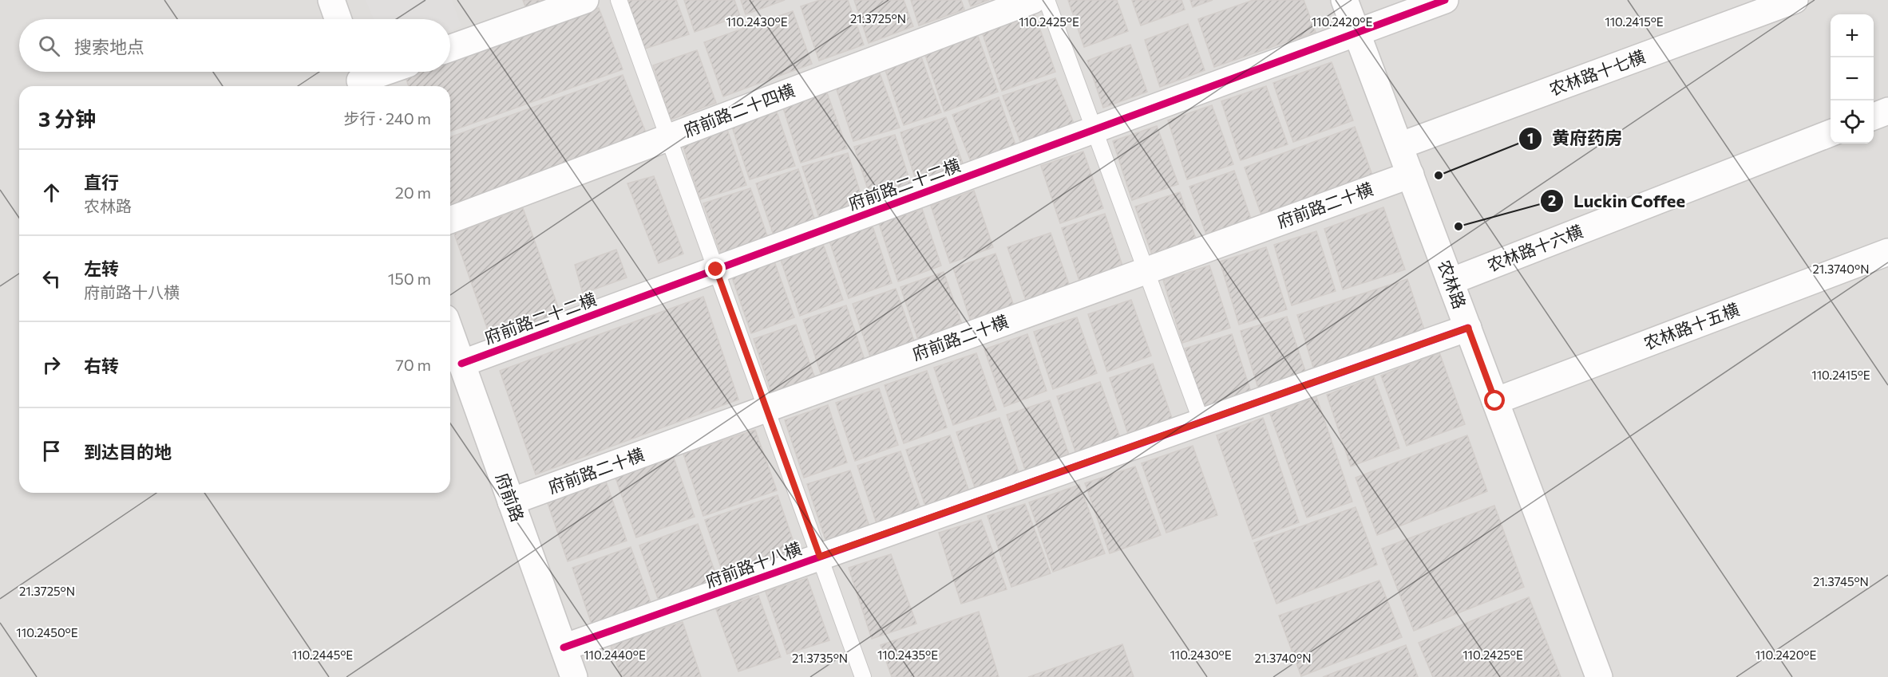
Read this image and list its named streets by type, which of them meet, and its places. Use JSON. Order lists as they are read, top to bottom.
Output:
{
  "streets": {
    "street": [
      "农林路十七横",
      "府前路二十四横",
      "府前路二十二横",
      "府前路二十横",
      "农林路十六横",
      "农林路",
      "农林路十五横",
      "府前路",
      "府前路十八横"
    ]
  },
  "crossings": [
    ["农林路十七横", "农林路"],
    ["府前路二十二横", "农林路"],
    ["府前路二十二横", "府前路"],
    ["府前路二十横", "农林路"],
    ["府前路二十横", "府前路"],
    ["农林路十六横", "农林路"],
    ["农林路", "农林路十五横"],
    ["农林路", "府前路十八横"],
    ["府前路", "府前路十八横"]
  ],
  "places": ["黄府药房", "Luckin Coffee"],
  "page": {
    "map_buttons": ["+", "−"],
    "search": "搜索地点",
    "heading": ["3 分钟", "步行 · 240 m"],
    "list": [
      ["直行", "农林路", "20 m"],
      ["左转", "府前路十八横", "150 m"],
      ["右转", "70 m"],
      "到达目的地"
    ]
  },
  "coordinates": [
    "21.3725°N",
    "110.2430°E",
    "110.2425°E",
    "110.2420°E",
    "110.2415°E",
    "21.3740°N",
    "21.3745°N",
    "110.2450°E",
    "110.2445°E",
    "110.2440°E",
    "110.2435°E",
    "21.3735°N"
  ]
}
